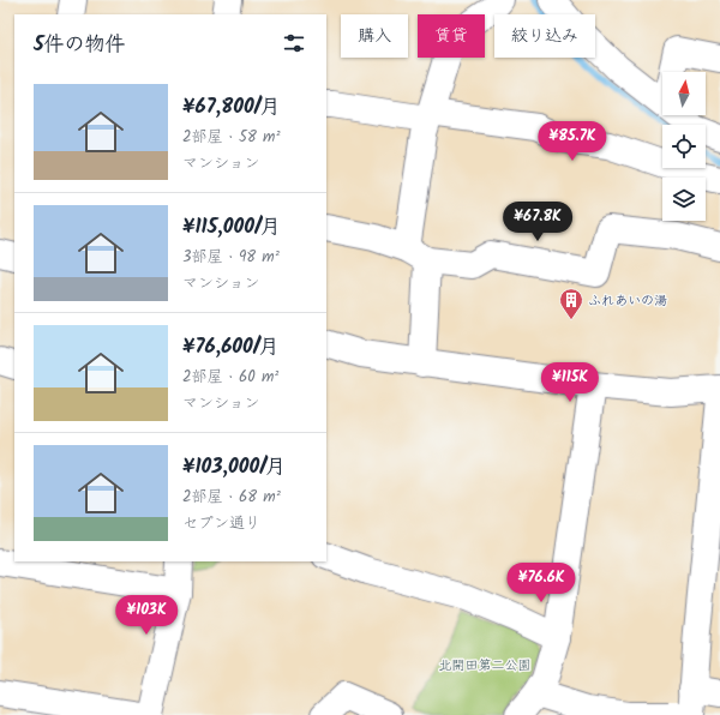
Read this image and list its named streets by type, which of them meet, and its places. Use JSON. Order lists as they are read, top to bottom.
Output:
{
  "parks": ["北開田第二公園"],
  "places": {
    "building": ["ふれあいの湯"]
  },
  "north": "top",
  "page": {
    "chip": ["購入", "賃貸", "絞り込み"],
    "heading": "5件の物件",
    "list": [
      {
        "name": "¥67,800/月",
        "note": "2部屋 · 58 m² · マンション"
      },
      {
        "name": "¥115,000/月",
        "note": "3部屋 · 98 m² · マンション"
      },
      {
        "name": "¥76,600/月",
        "note": "2部屋 · 60 m² · マンション"
      },
      {
        "name": "¥103,000/月",
        "note": "2部屋 · 68 m² · セブン通り"
      }
    ],
    "price": [
      "¥85.7K",
      "¥67.8K",
      "¥115K",
      "¥76.6K",
      "¥103K"
    ]
  }
}
